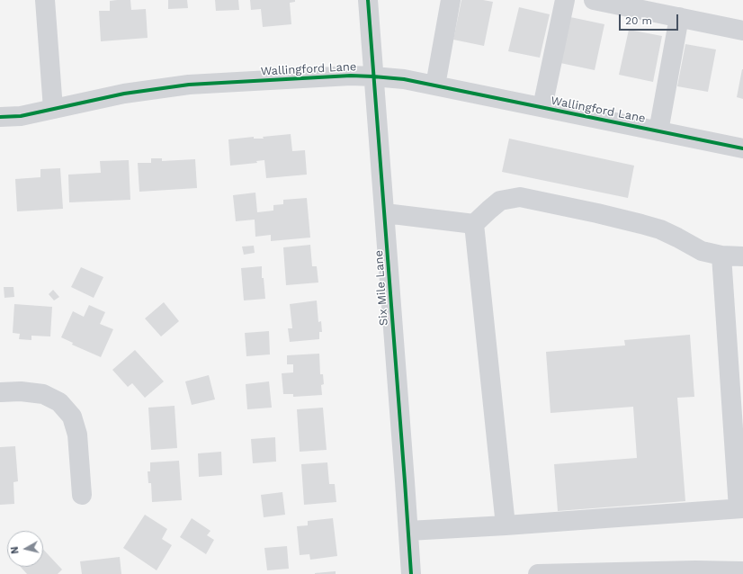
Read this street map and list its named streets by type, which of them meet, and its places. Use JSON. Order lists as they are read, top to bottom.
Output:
{
  "streets": {
    "street": ["Wallingford Lane", "Six Mile Lane"]
  },
  "crossings": [
    ["Wallingford Lane", "Six Mile Lane"]
  ],
  "scale_bar": "20 m",
  "north": "left"
}
